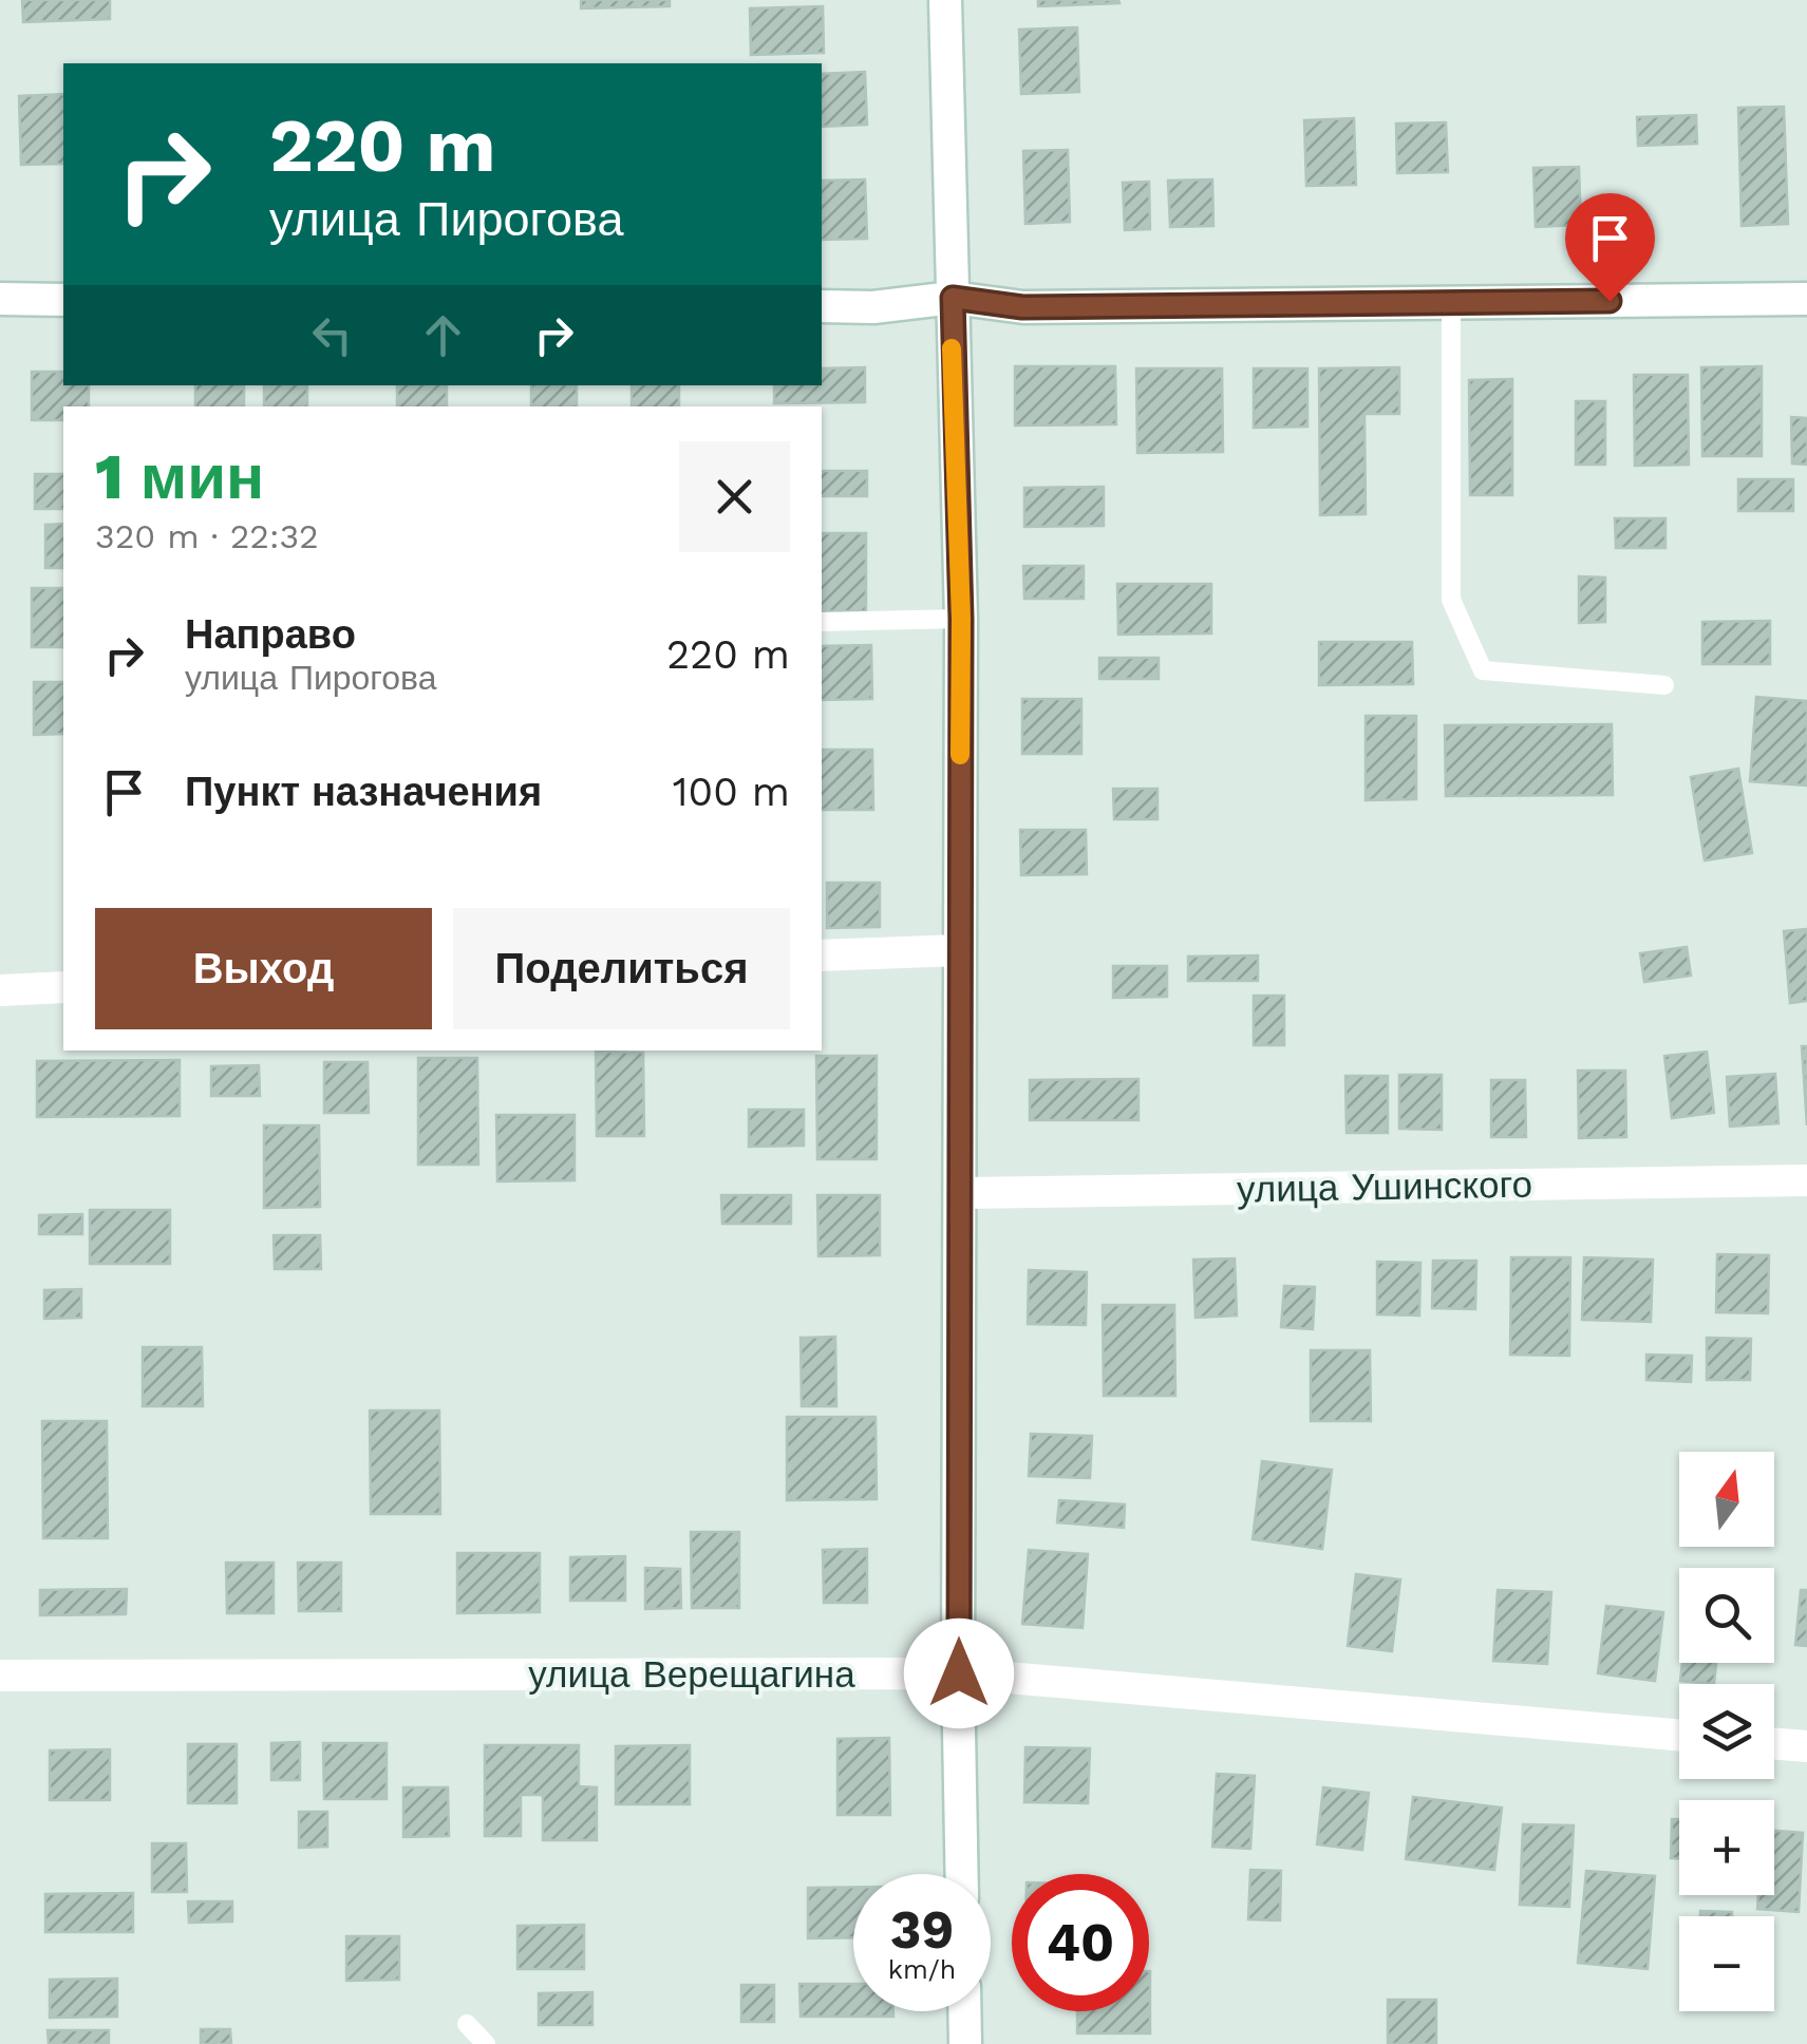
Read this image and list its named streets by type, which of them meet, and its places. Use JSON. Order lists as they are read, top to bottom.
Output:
{
  "streets": {
    "street": ["улица Ушинского", "улица Верещагина"]
  },
  "north": "top",
  "page": {
    "turn": ["220 m", "улица Пирогова"],
    "heading": ["1 мин", "320 m · 22:32"],
    "list": [
      {
        "name": "Направо",
        "note": "улица Пирогова",
        "value": "220 m"
      },
      {
        "name": "Пункт назначения",
        "value": "100 m"
      }
    ],
    "buttons": ["Выход", "Поделиться"],
    "map_buttons": ["+", "−"],
    "speed": "39 km/h",
    "limit": "40"
  }
}
